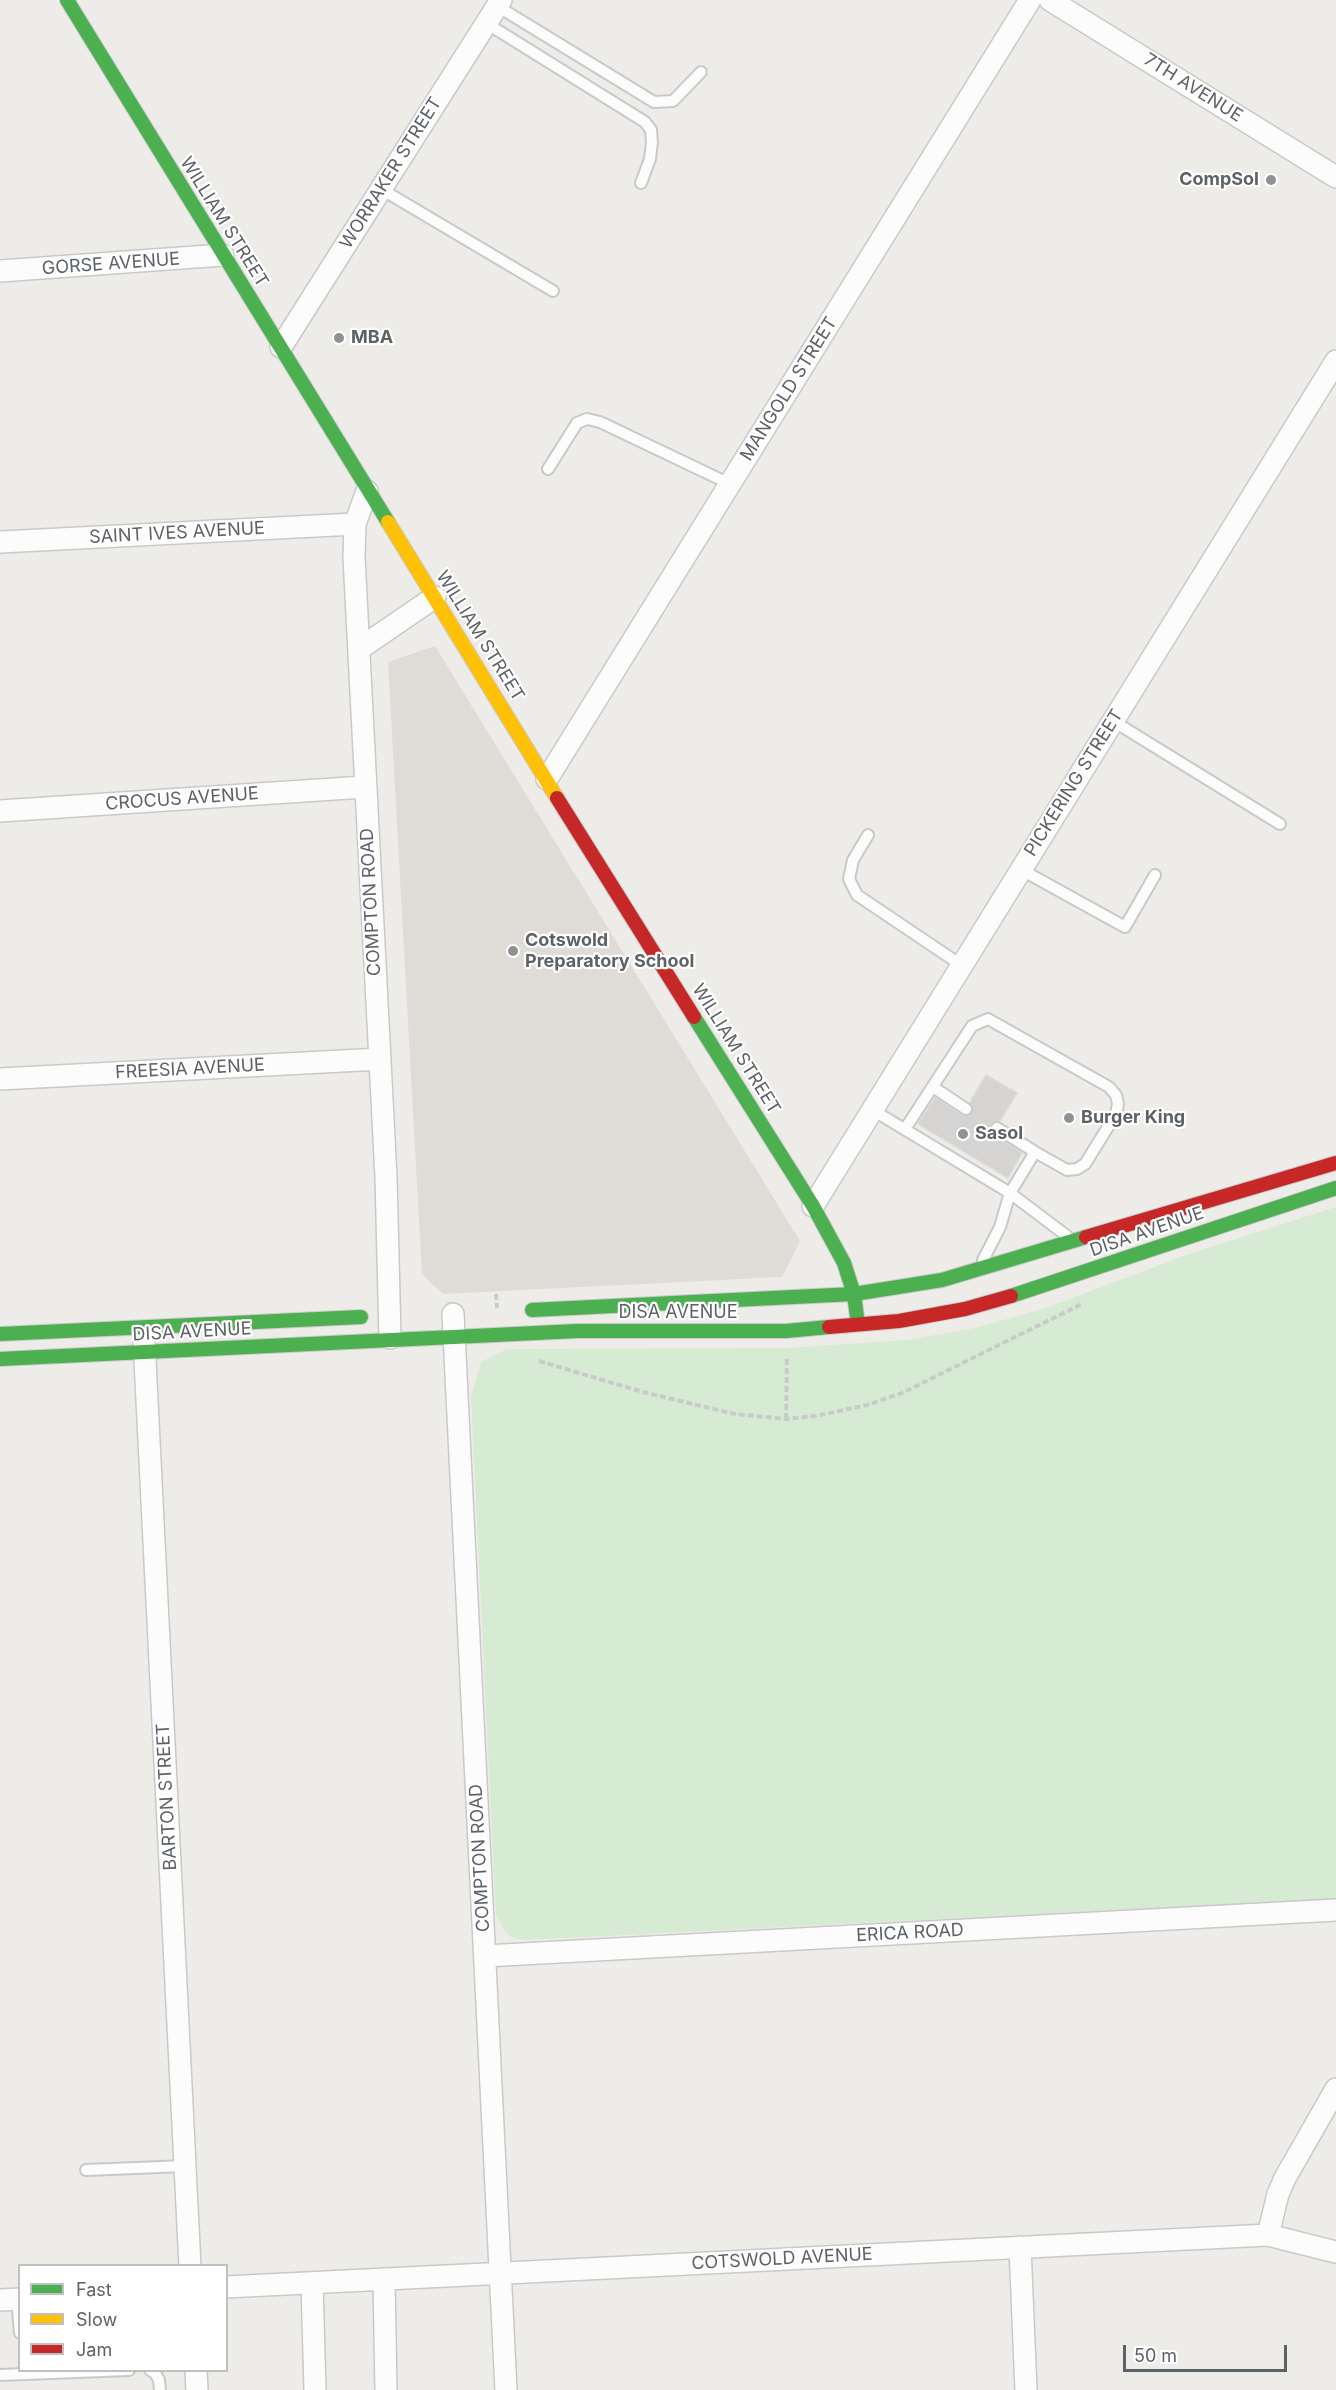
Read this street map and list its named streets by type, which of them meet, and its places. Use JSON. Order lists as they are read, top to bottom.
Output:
{
  "streets": {
    "main road": ["WILLIAM STREET", "DISA AVENUE"],
    "street": [
      "7TH AVENUE",
      "WORRAKER STREET",
      "GORSE AVENUE",
      "MANGOLD STREET",
      "SAINT IVES AVENUE",
      "PICKERING STREET",
      "CROCUS AVENUE",
      "COMPTON ROAD",
      "FREESIA AVENUE",
      "BARTON STREET",
      "ERICA ROAD",
      "COTSWOLD AVENUE"
    ]
  },
  "crossings": [
    ["WORRAKER STREET", "WILLIAM STREET"],
    ["WILLIAM STREET", "GORSE AVENUE"],
    ["WILLIAM STREET", "MANGOLD STREET"],
    ["WILLIAM STREET", "PICKERING STREET"],
    ["WILLIAM STREET", "COMPTON ROAD"],
    ["WILLIAM STREET", "DISA AVENUE"],
    ["SAINT IVES AVENUE", "COMPTON ROAD"],
    ["CROCUS AVENUE", "COMPTON ROAD"],
    ["COMPTON ROAD", "FREESIA AVENUE"],
    ["COMPTON ROAD", "DISA AVENUE"],
    ["COMPTON ROAD", "ERICA ROAD"],
    ["COMPTON ROAD", "COTSWOLD AVENUE"],
    ["DISA AVENUE", "BARTON STREET"]
  ],
  "places": [
    "CompSol",
    "MBA",
    "Cotswold Preparatory School",
    "Burger King",
    "Sasol"
  ],
  "legend": ["Fast", "Slow", "Jam"],
  "scale_bar": "50 m"
}
